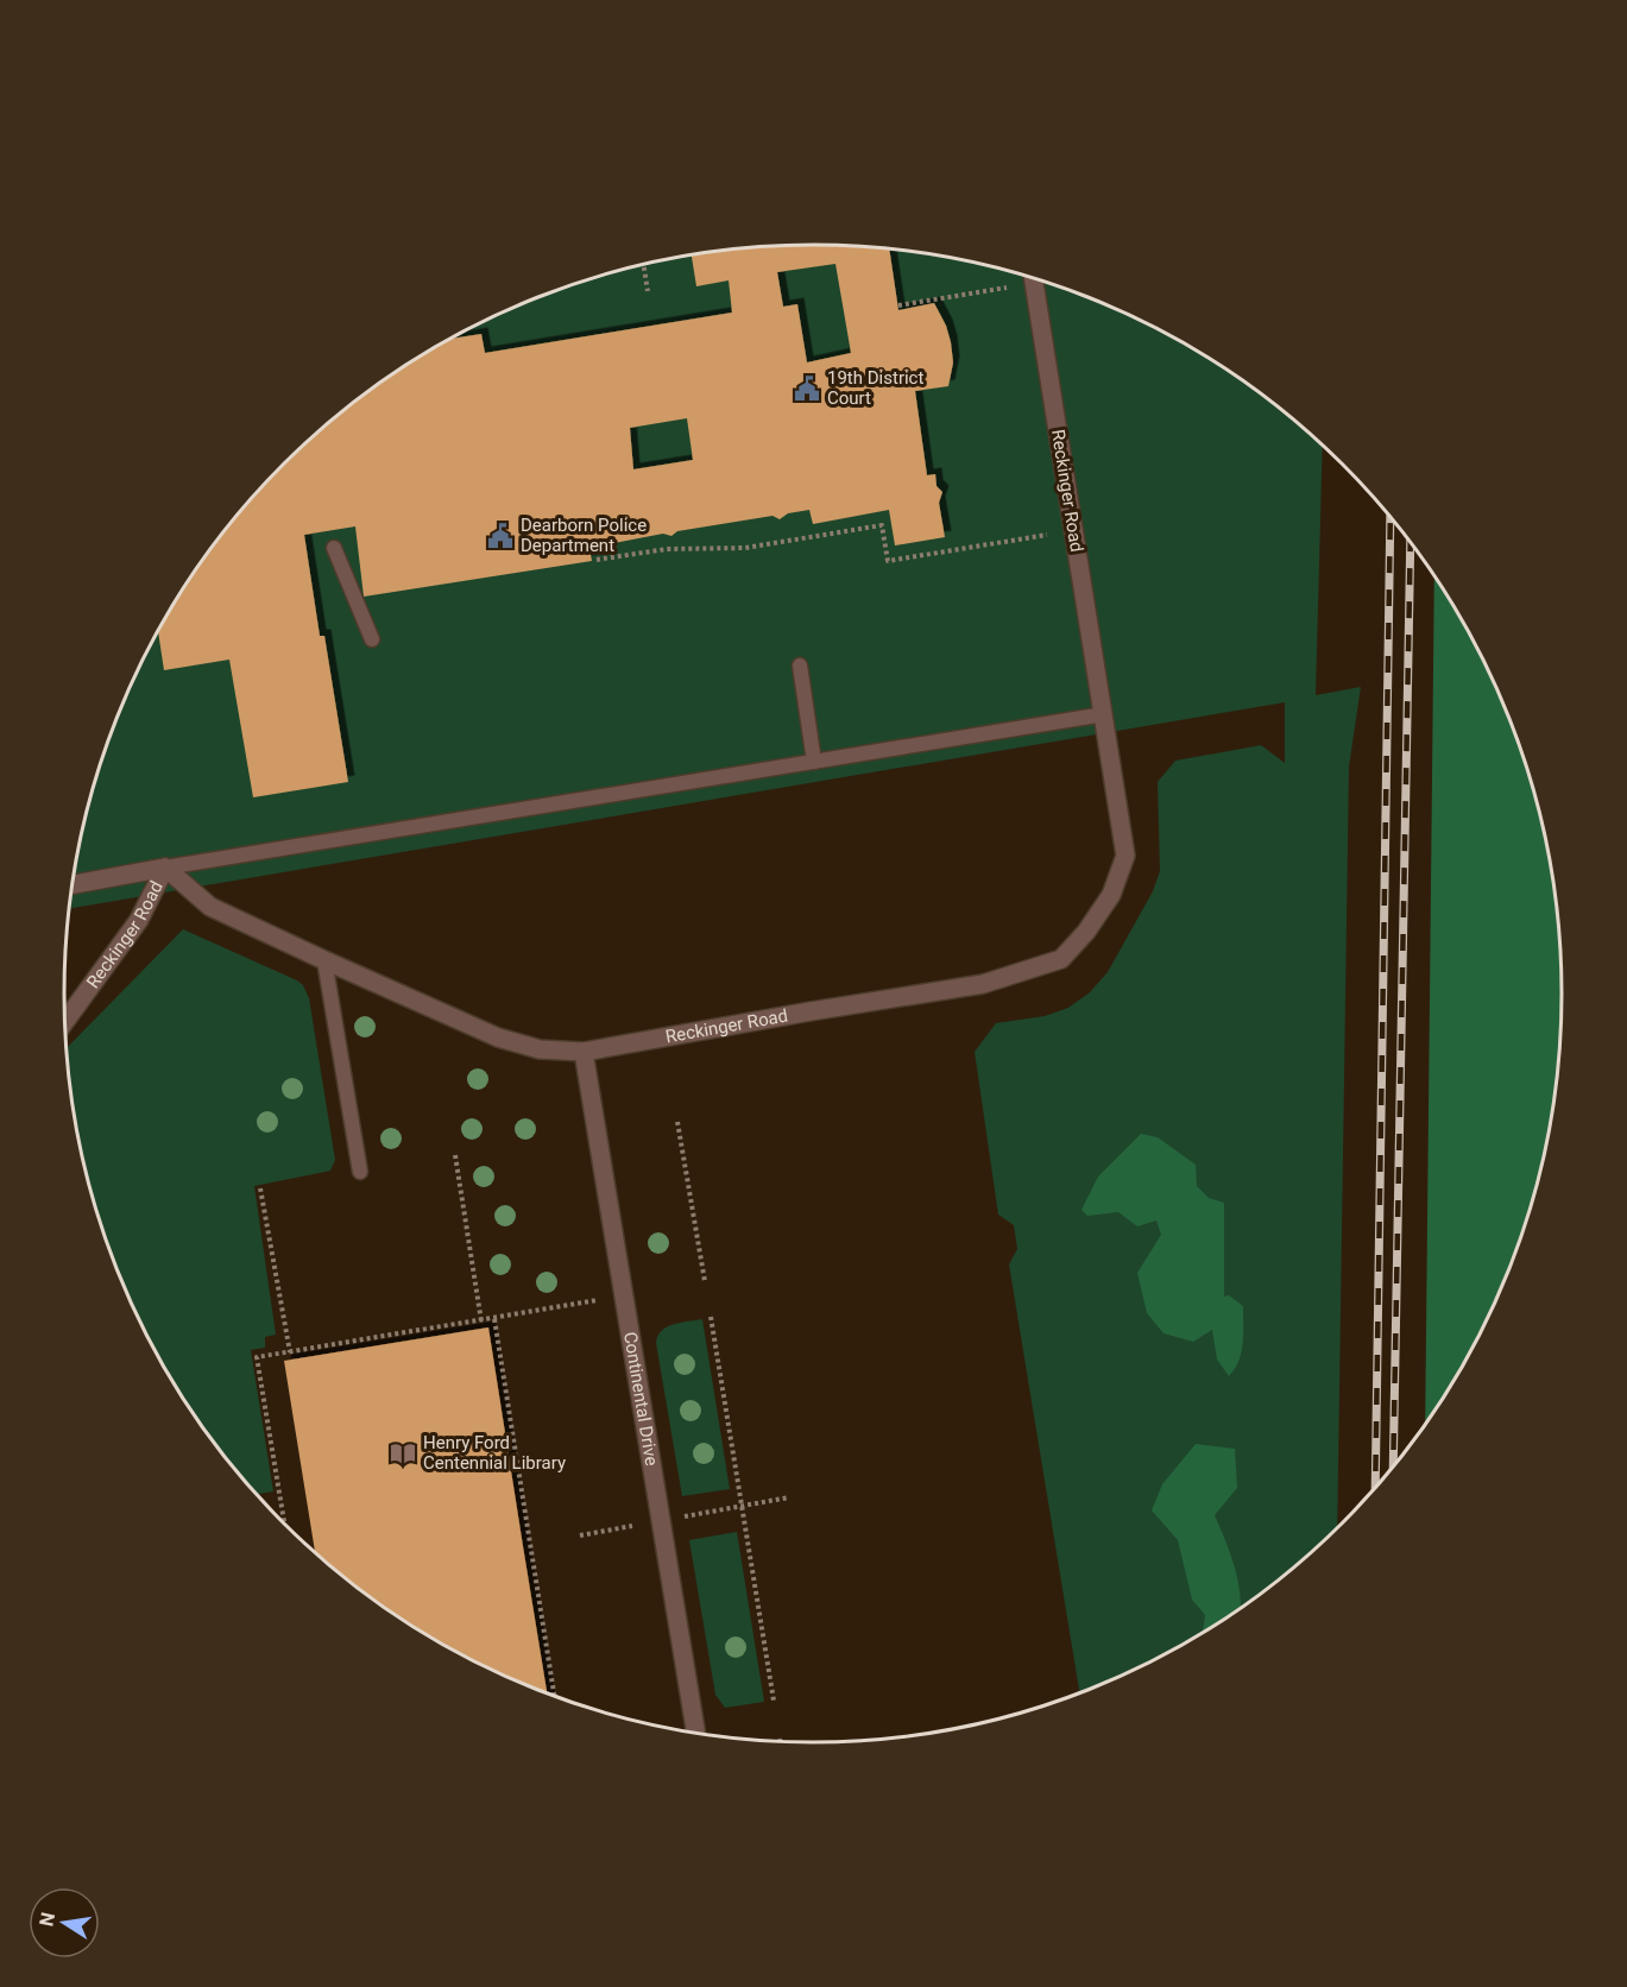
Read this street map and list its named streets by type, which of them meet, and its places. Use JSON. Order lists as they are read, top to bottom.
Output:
{
  "streets": {
    "street": ["Reckinger Road", "Continental Drive"]
  },
  "crossings": [
    ["Reckinger Road", "Continental Drive"]
  ],
  "places": {
    "public building": ["19th District Court", "Dearborn Police Department"],
    "library": ["Henry Ford Centennial Library"]
  },
  "north": "left"
}
